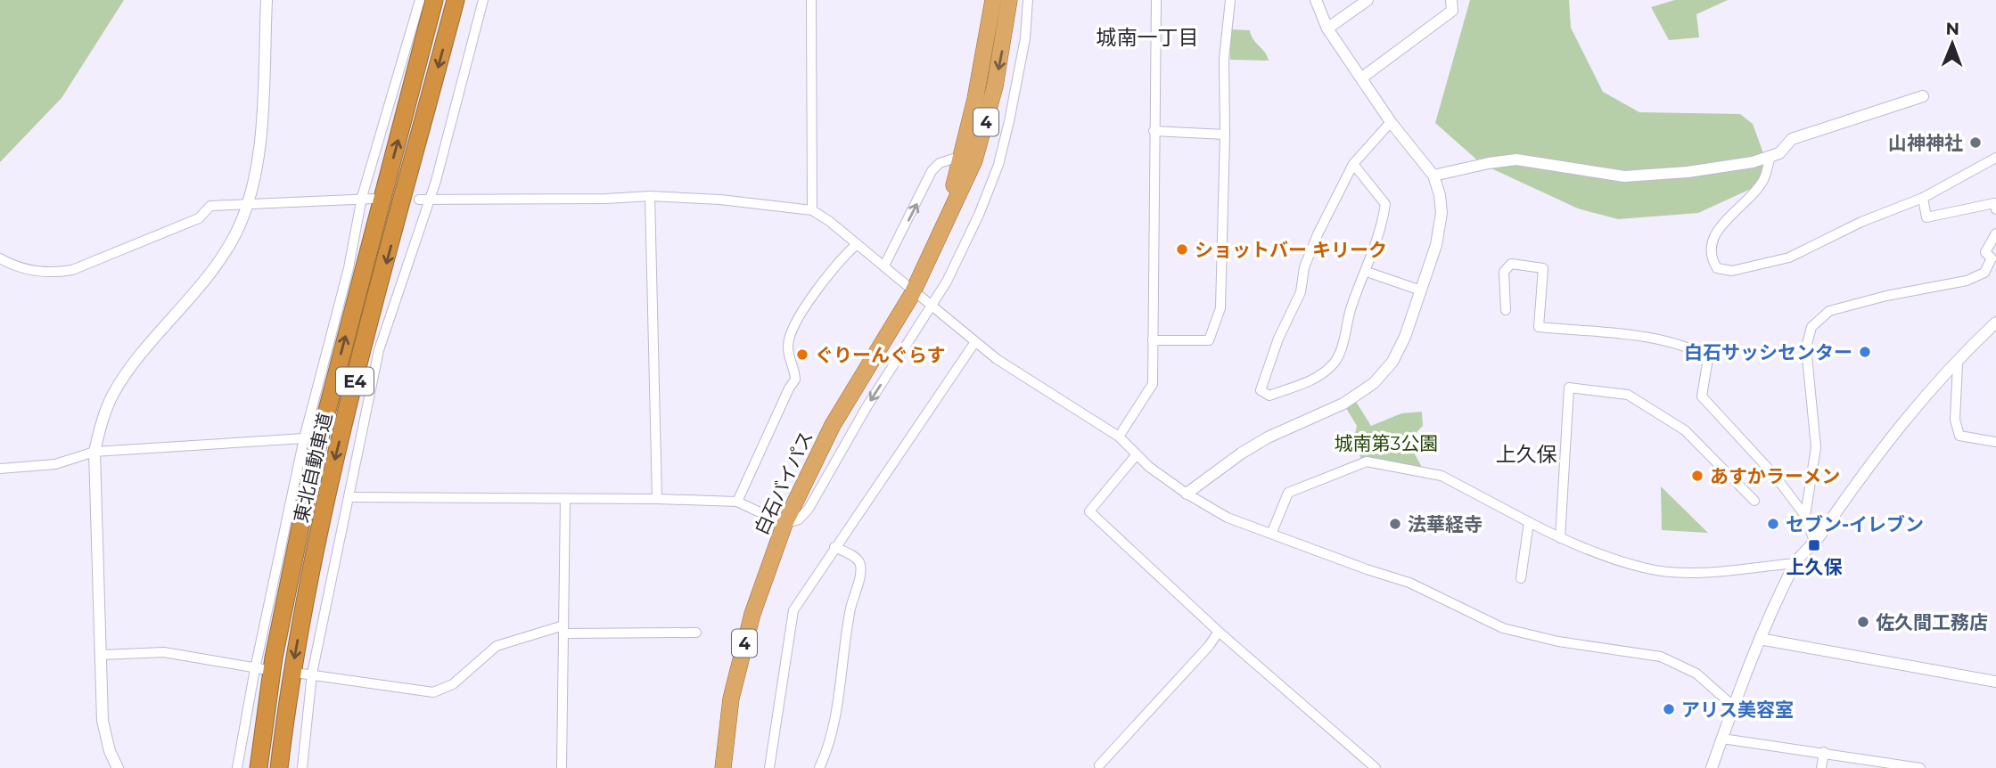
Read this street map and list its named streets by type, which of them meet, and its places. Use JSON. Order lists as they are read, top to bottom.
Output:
{
  "streets": {
    "highway": [
      "4",
      "E4",
      "東北自動車道",
      "白石バイパス"
    ]
  },
  "districts": ["城南一丁目", "上久保"],
  "parks": ["城南第3公園"],
  "places": {
    "other": [
      "山神神社",
      "ショットバー キリーク",
      "白石サッシセンター",
      "ぐりーんぐらす",
      "あすかラーメン",
      "法華経寺",
      "セブン-イレブン",
      "佐久間工務店",
      "アリス美容室"
    ],
    "transit": ["上久保"]
  },
  "north": "top"
}
